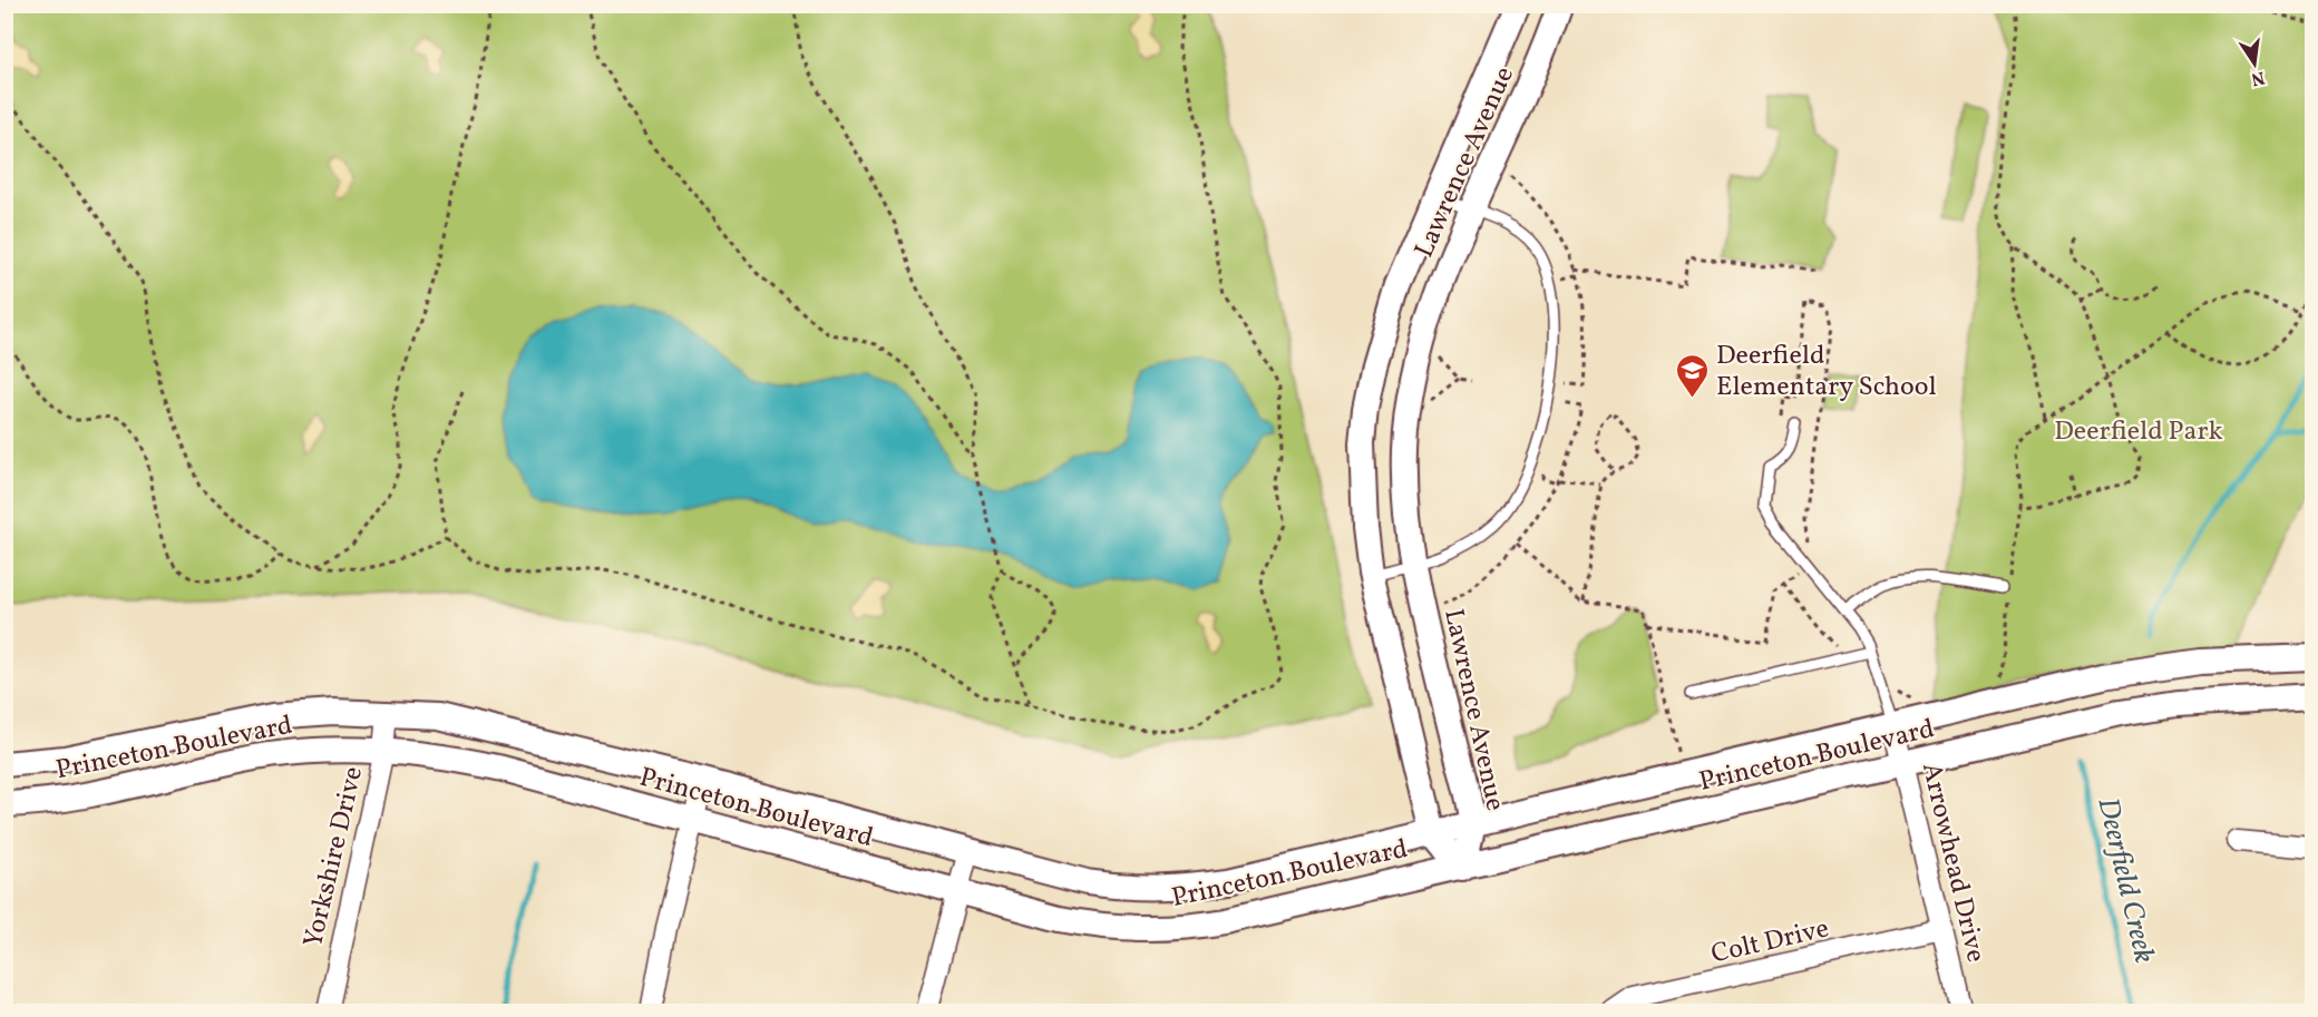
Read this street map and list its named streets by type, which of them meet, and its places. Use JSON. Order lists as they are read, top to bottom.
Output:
{
  "streets": {
    "street": [
      "Lawrence Avenue",
      "Princeton Boulevard",
      "Yorkshire Drive",
      "Arrowhead Drive",
      "Colt Drive"
    ]
  },
  "crossings": [
    ["Lawrence Avenue", "Princeton Boulevard"],
    ["Princeton Boulevard", "Yorkshire Drive"],
    ["Princeton Boulevard", "Arrowhead Drive"],
    ["Arrowhead Drive", "Colt Drive"]
  ],
  "water": ["Deerfield Creek"],
  "parks": ["Deerfield Park"],
  "places": {
    "school or university": ["Deerfield Elementary School"]
  },
  "north": "bottom"
}
